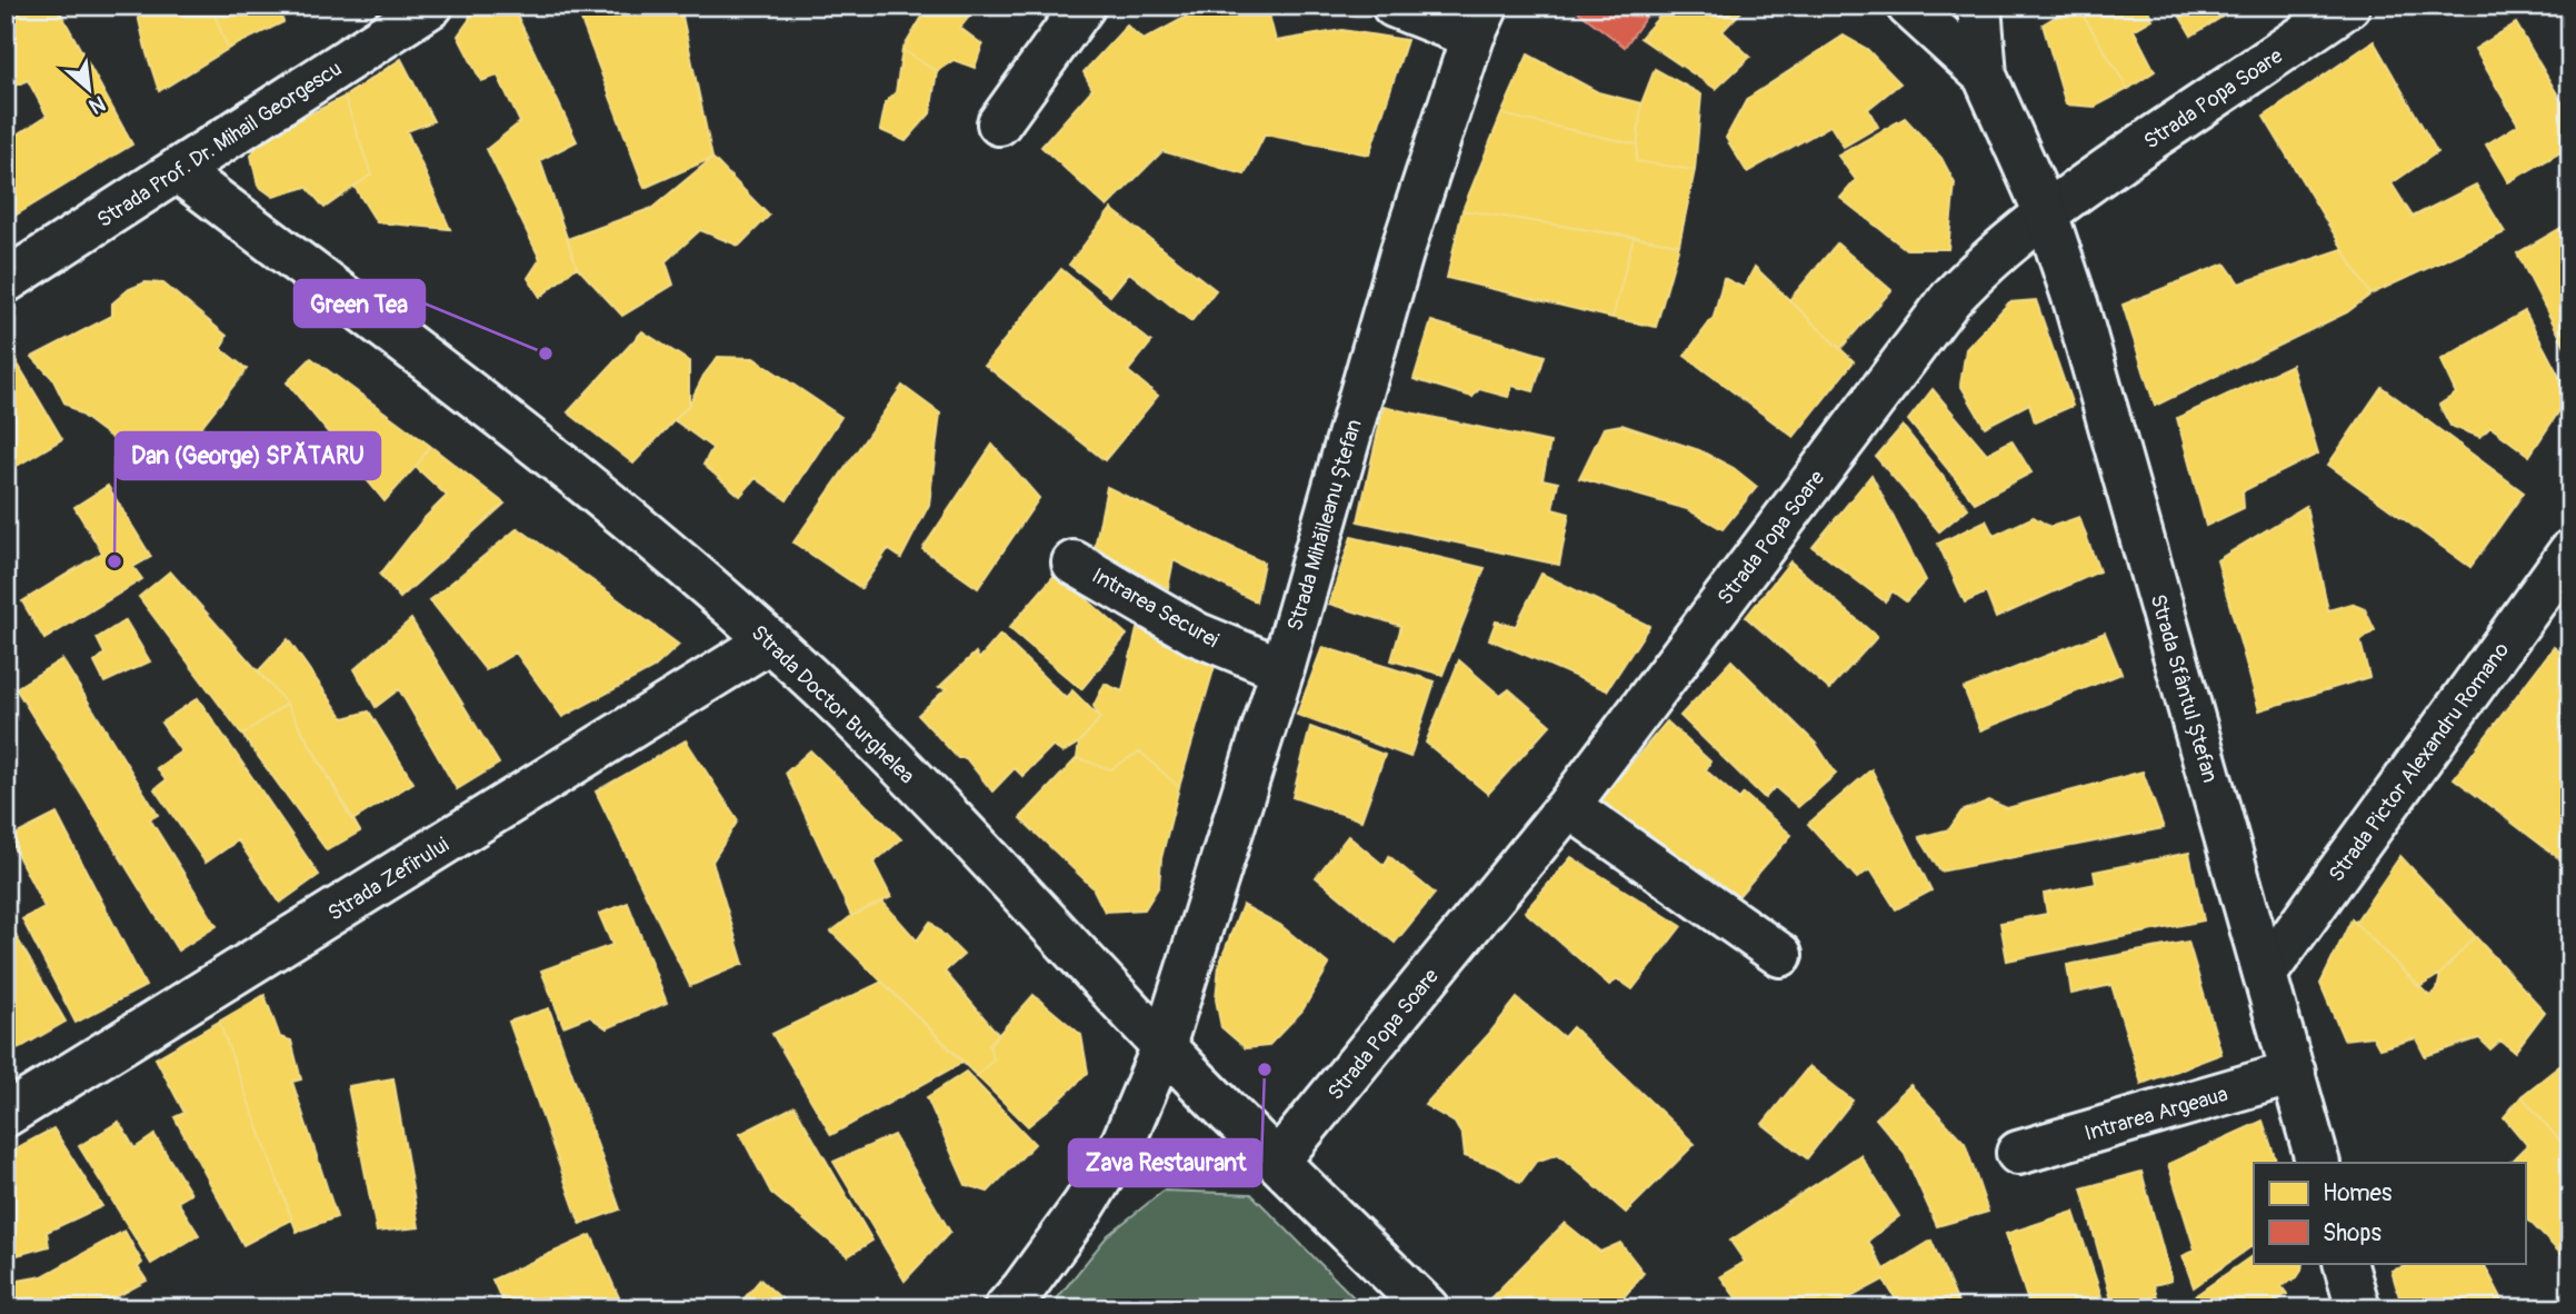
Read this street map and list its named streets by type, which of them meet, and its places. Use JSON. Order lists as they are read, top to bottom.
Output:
{
  "streets": {
    "street": [
      "Strada Popa Soare",
      "Strada Prof. Dr. Mihail Georgescu",
      "Strada Mihăileanu Ștefan",
      "Intrarea Securei",
      "Strada Sfântul Ștefan",
      "Strada Doctor Burghelea",
      "Strada Pictor Alexandru Romano",
      "Strada Zefirului",
      "Intrarea Argeaua"
    ]
  },
  "crossings": [
    ["Strada Popa Soare", "Strada Sfântul Ștefan"],
    ["Strada Popa Soare", "Strada Doctor Burghelea"],
    ["Strada Prof. Dr. Mihail Georgescu", "Strada Doctor Burghelea"],
    ["Strada Mihăileanu Ștefan", "Intrarea Securei"],
    ["Strada Mihăileanu Ștefan", "Strada Doctor Burghelea"],
    ["Strada Sfântul Ștefan", "Strada Pictor Alexandru Romano"],
    ["Strada Sfântul Ștefan", "Intrarea Argeaua"],
    ["Strada Doctor Burghelea", "Strada Zefirului"]
  ],
  "places": ["Green Tea", "Dan (George) SPĂTARU", "Zava Restaurant"],
  "legend": ["Homes", "Shops"],
  "north": "bottom right"
}
